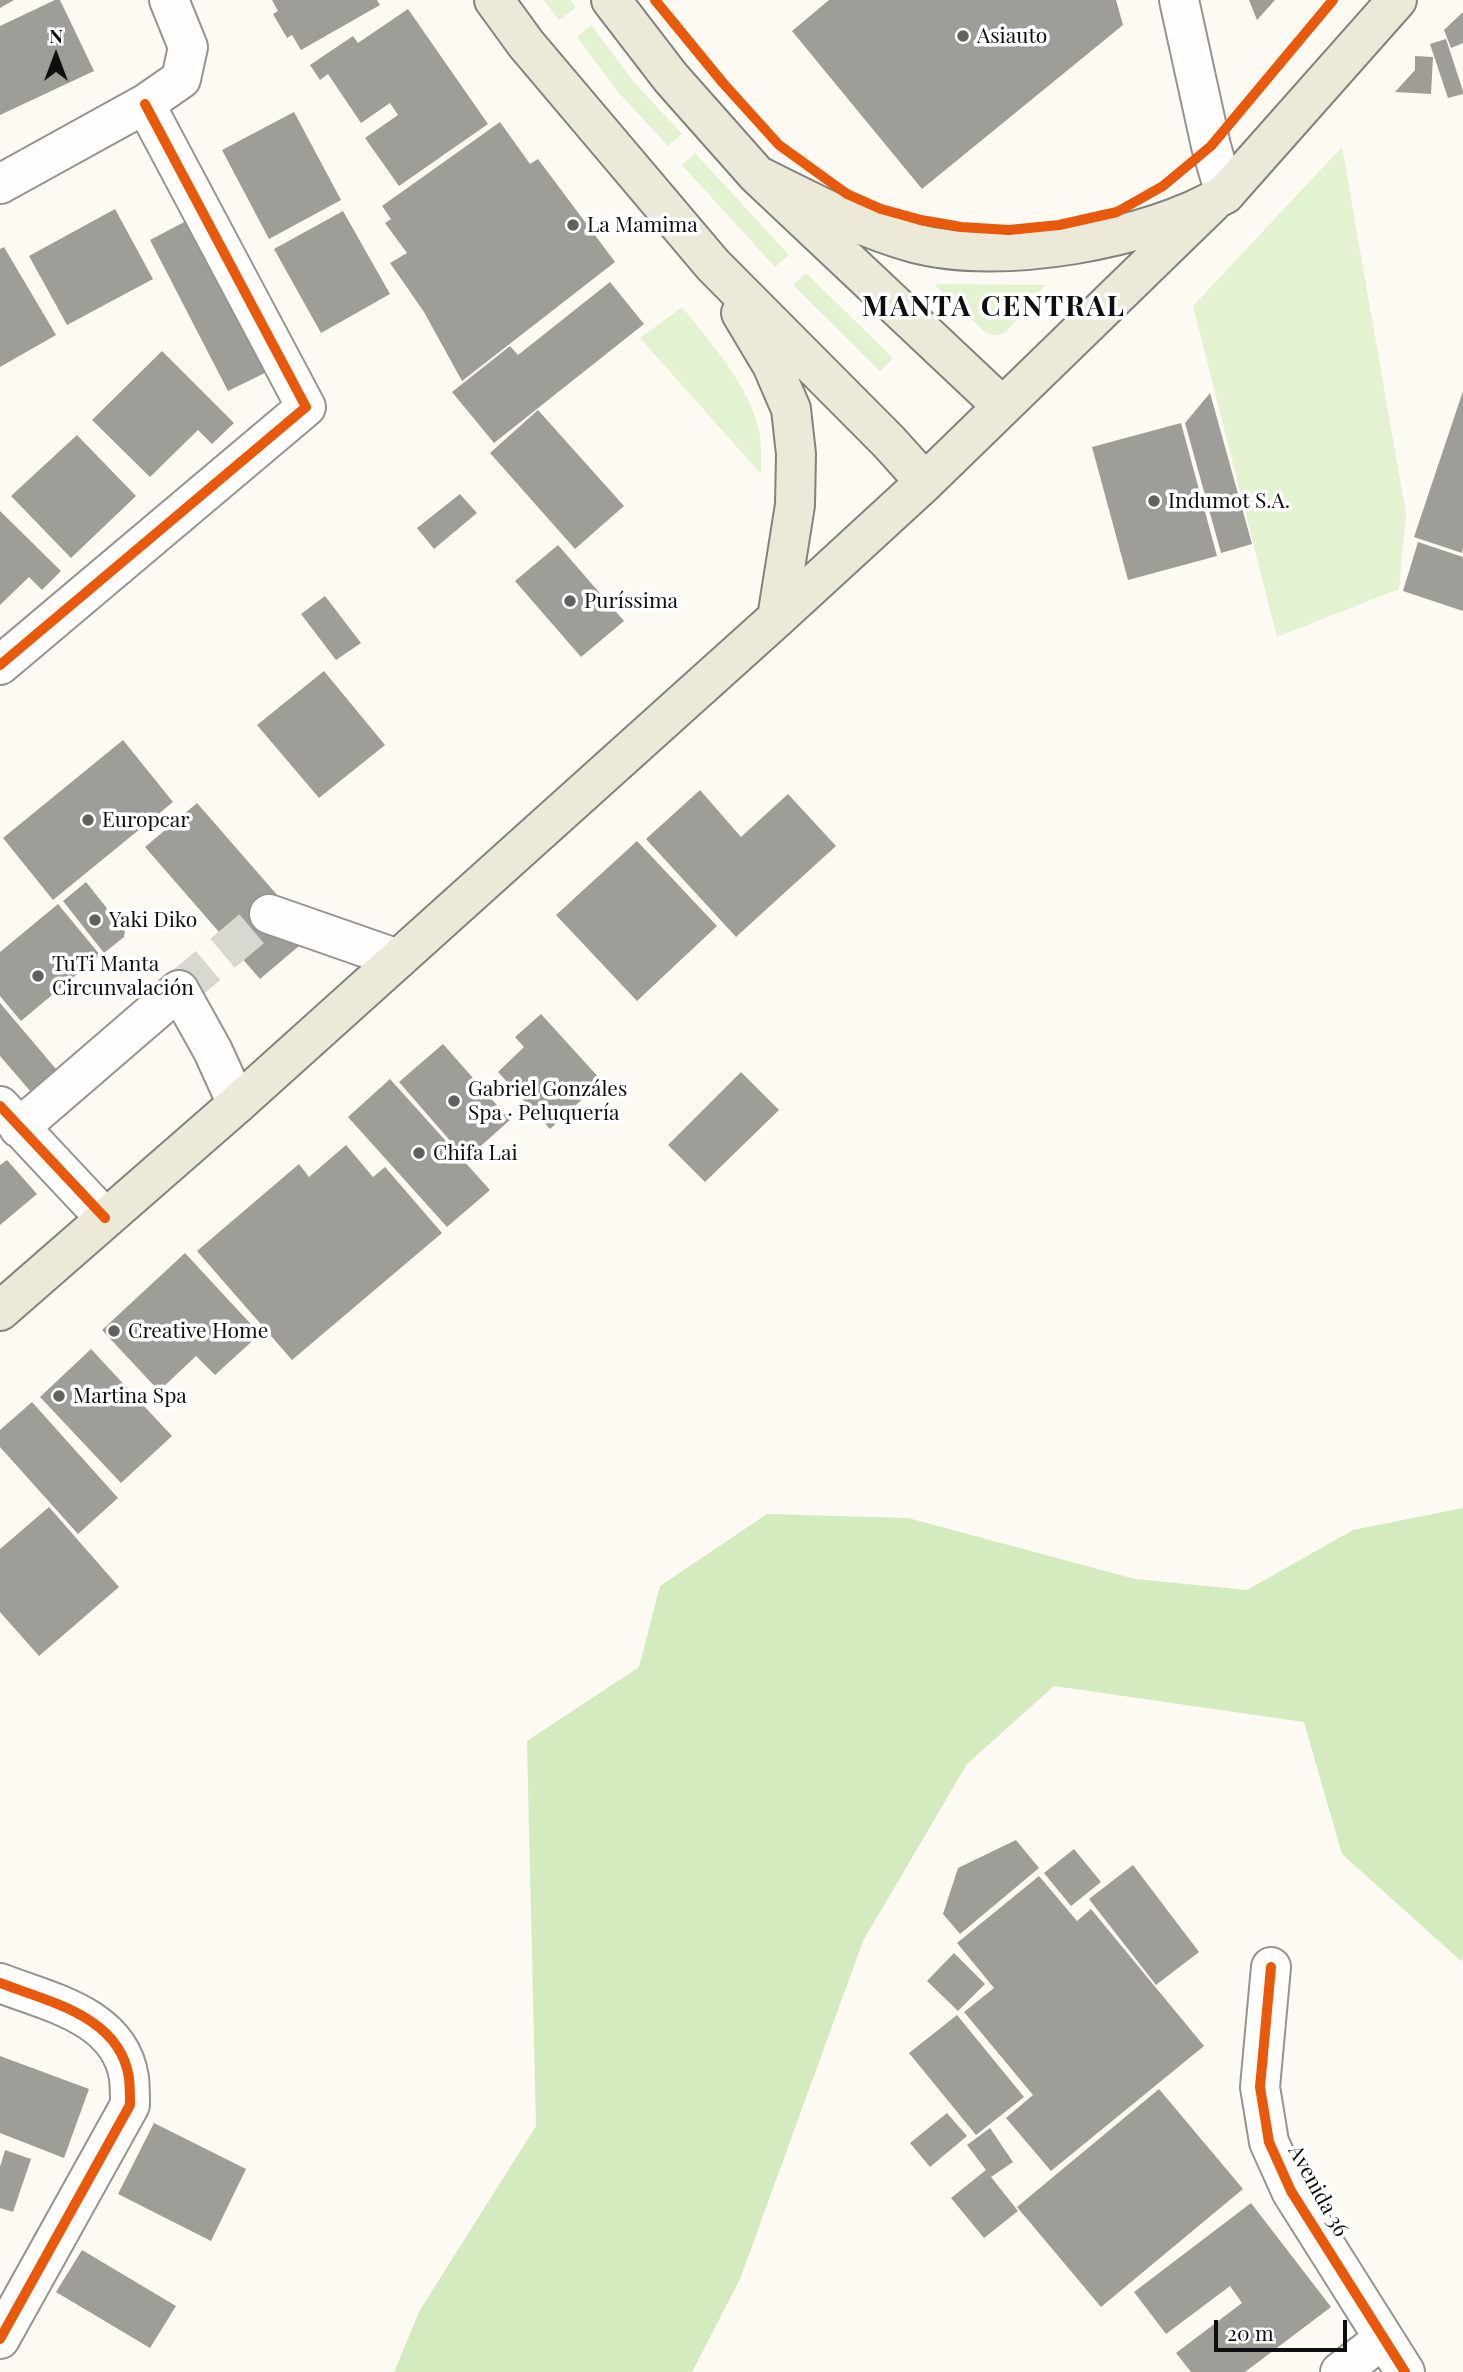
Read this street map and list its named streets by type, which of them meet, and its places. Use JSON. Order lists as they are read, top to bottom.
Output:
{
  "streets": {
    "street": ["Avenida 36"]
  },
  "districts": ["MANTA CENTRAL"],
  "places": [
    "Asiauto",
    "La Mamima",
    "Indumot S.A.",
    "Puríssima",
    "Europcar",
    "Yaki Diko",
    "TuTi Manta Circunvalación",
    "Gabriel Gonzáles Spa · Peluquería",
    "Chifa Lai",
    "Creative Home",
    "Martina Spa"
  ],
  "scale_bar": "20 m",
  "north": "top"
}
